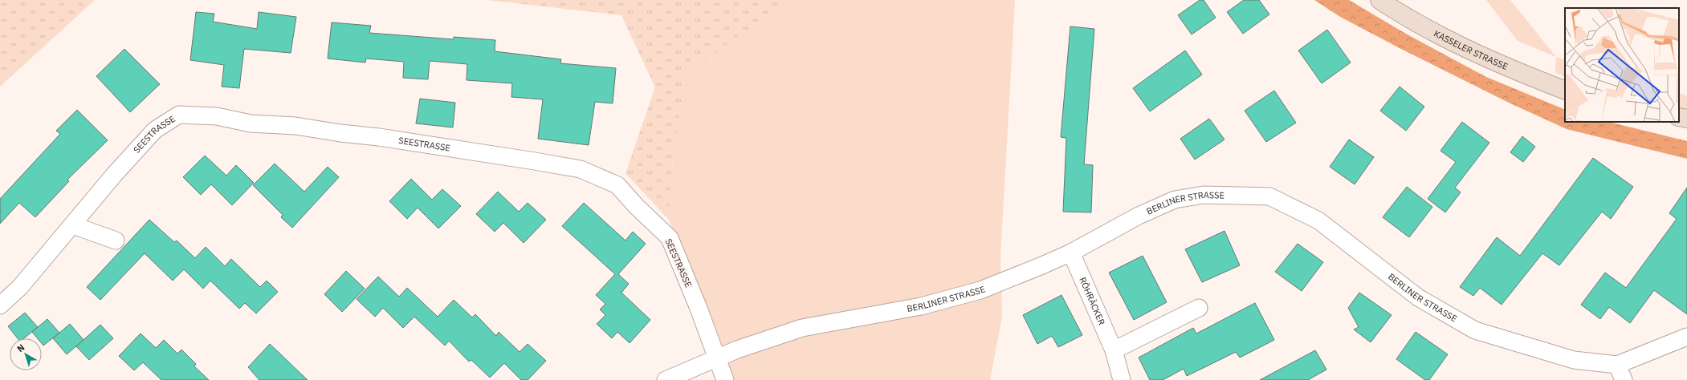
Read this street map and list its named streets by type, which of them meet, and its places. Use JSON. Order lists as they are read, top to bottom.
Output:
{
  "streets": {
    "main road": ["KASSELER STRASSE"],
    "street": ["SEESTRASSE", "BERLINER STRASSE", "RÖHRÄCKER"]
  },
  "crossings": [
    ["SEESTRASSE", "BERLINER STRASSE"],
    ["BERLINER STRASSE", "RÖHRÄCKER"]
  ],
  "north": "top left"
}
